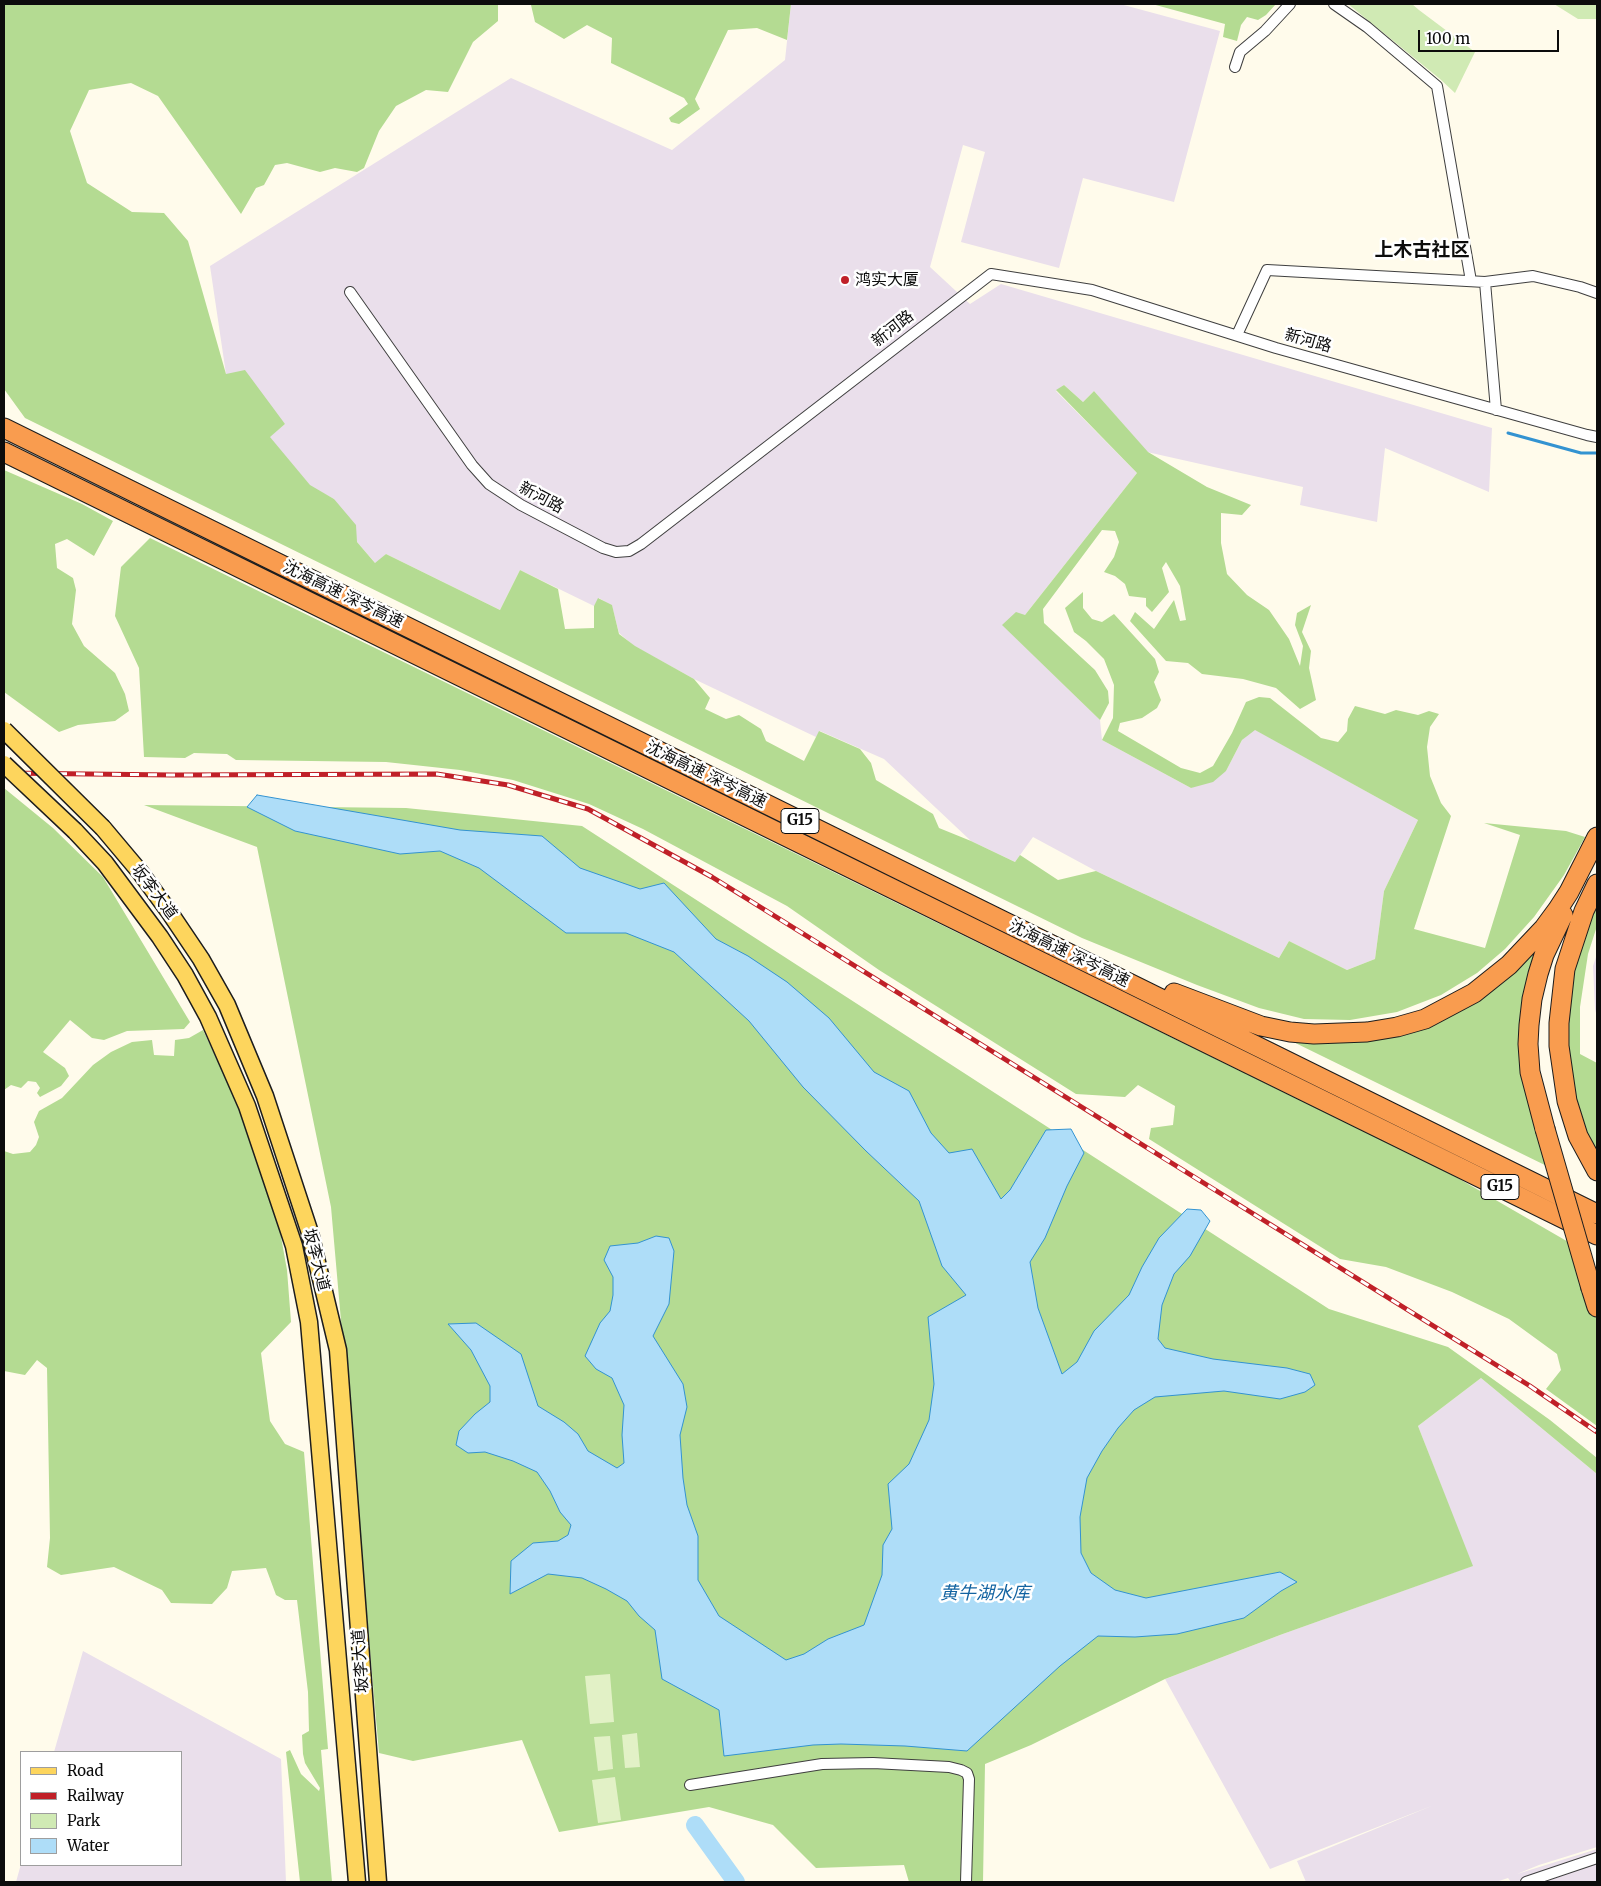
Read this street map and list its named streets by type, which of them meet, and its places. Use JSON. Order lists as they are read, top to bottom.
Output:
{
  "streets": {
    "highway": ["沈海高速 深岑高速", "G15"],
    "main road": ["坂李大道"],
    "street": ["新河路"]
  },
  "crossings": [
    ["沈海高速 深岑高速", "G15"]
  ],
  "districts": ["上木古社区"],
  "water": ["黄牛湖水库"],
  "places": ["鸿实大厦"],
  "legend": [
    "Road",
    "Railway",
    "Park",
    "Water"
  ],
  "scale_bar": "100 m"
}
